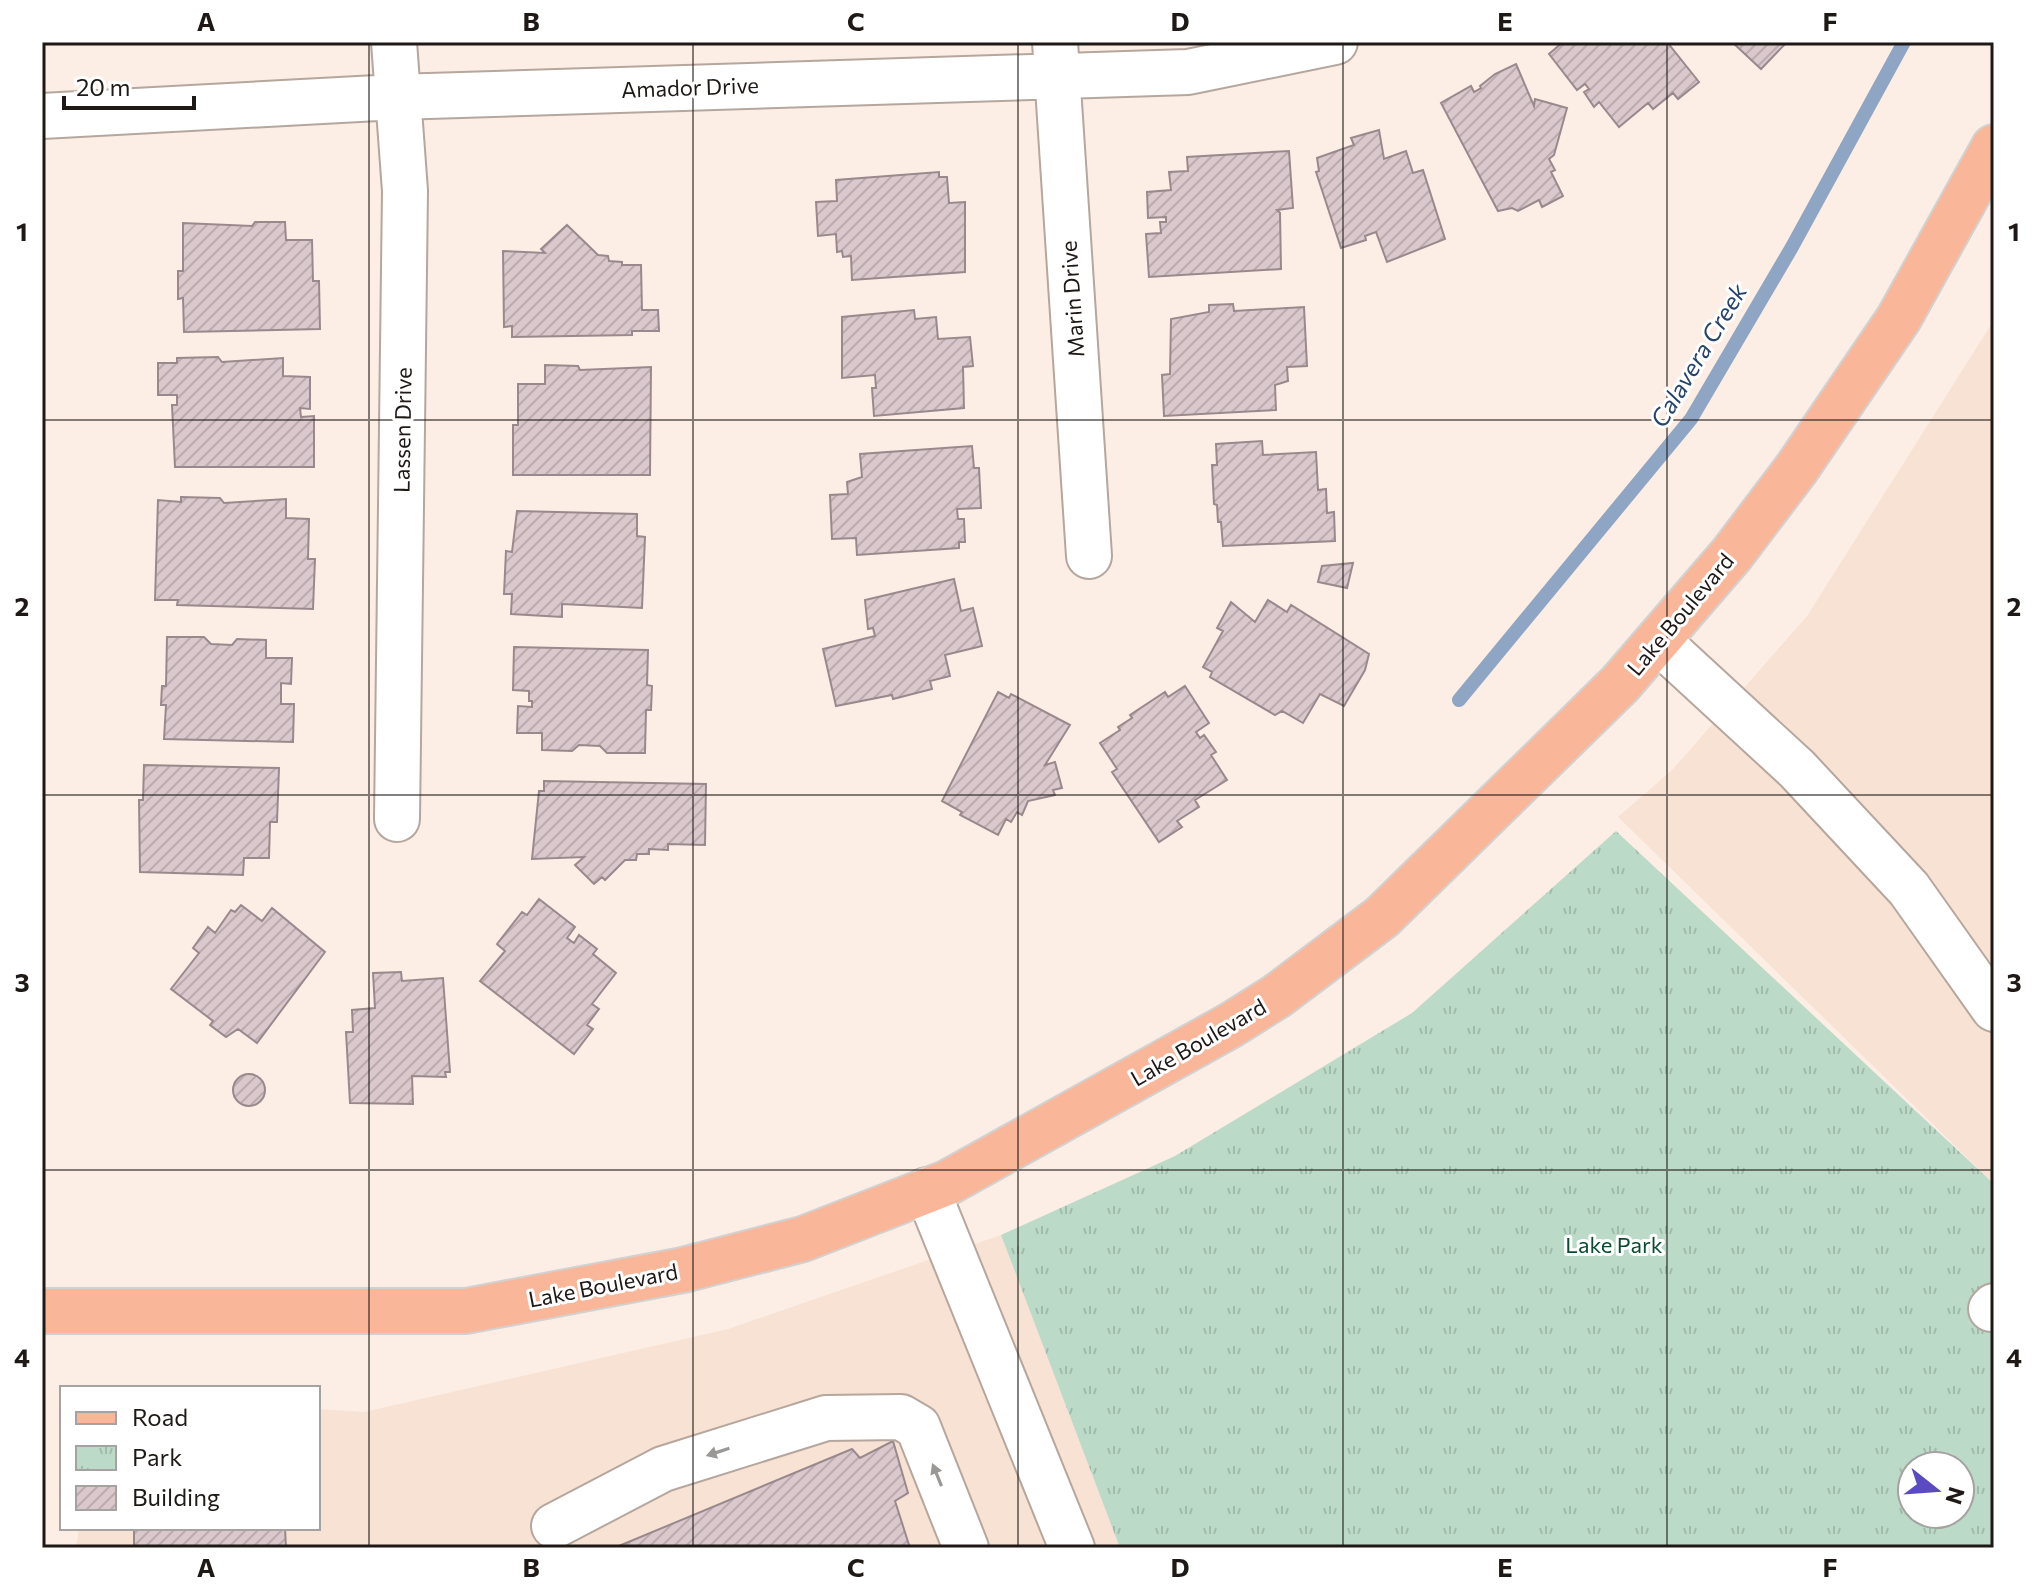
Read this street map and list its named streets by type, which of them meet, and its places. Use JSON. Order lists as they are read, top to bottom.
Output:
{
  "streets": {
    "main road": ["Lake Boulevard"],
    "street": ["Amador Drive", "Marin Drive", "Lassen Drive"]
  },
  "crossings": [
    ["Amador Drive", "Marin Drive"],
    ["Amador Drive", "Lassen Drive"]
  ],
  "water": ["Calavera Creek"],
  "parks": ["Lake Park"],
  "legend": ["Road", "Park", "Building"],
  "scale_bar": "20 m",
  "north": "right",
  "grid": {
    "columns": [
      "A",
      "B",
      "C",
      "D",
      "E",
      "F"
    ],
    "rows": [
      "1",
      "2",
      "3",
      "4"
    ]
  }
}
